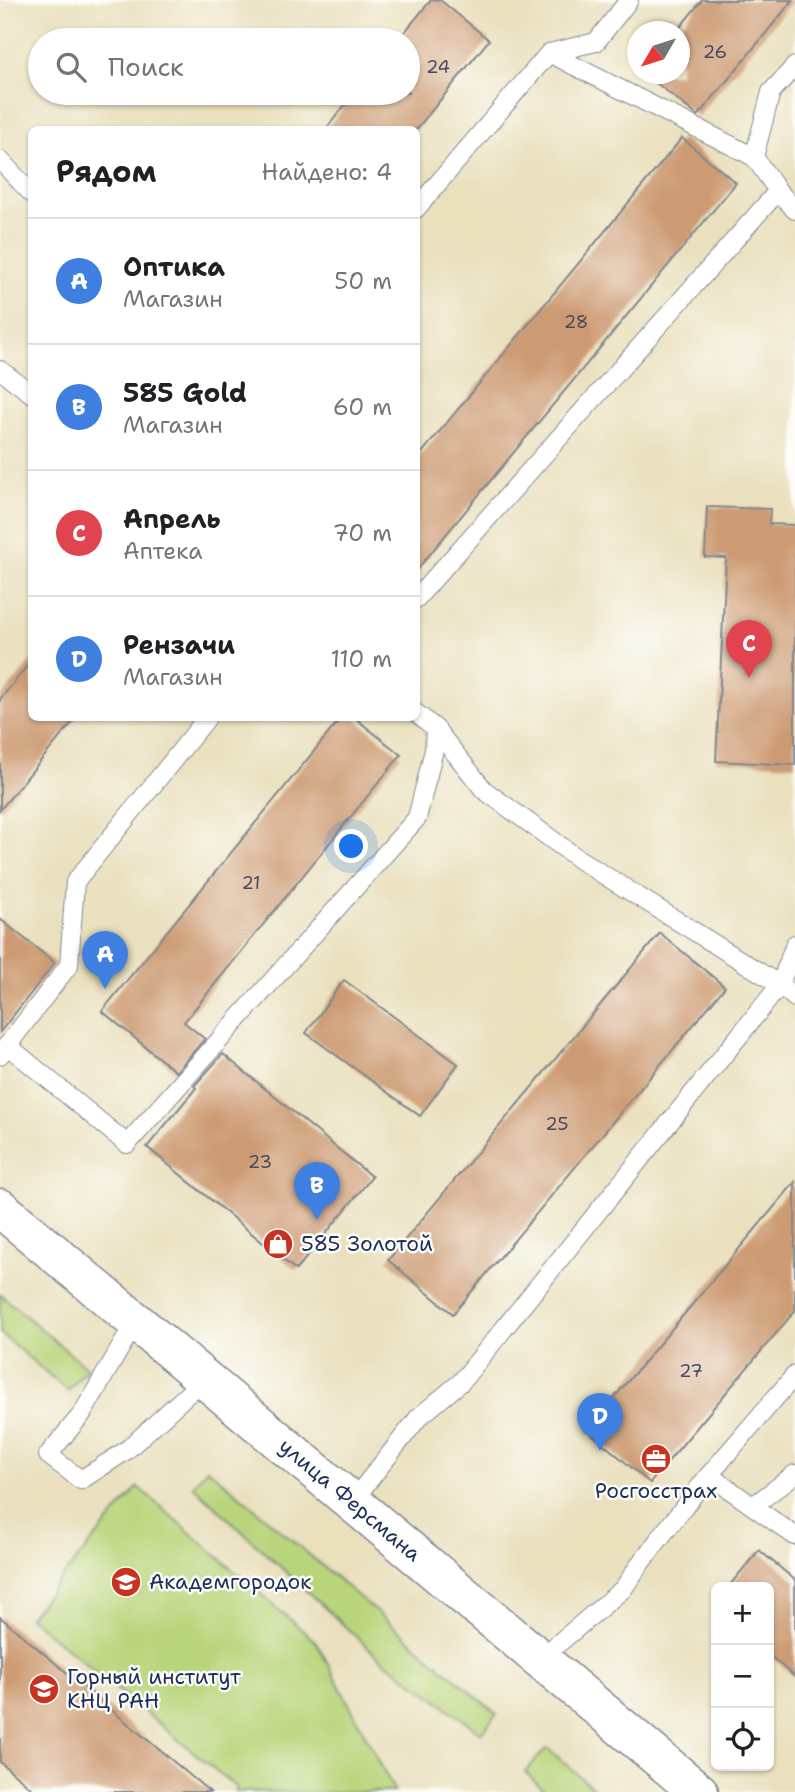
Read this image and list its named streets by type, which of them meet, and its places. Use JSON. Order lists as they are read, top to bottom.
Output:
{
  "streets": {
    "street": ["улица Ферсмана"]
  },
  "places": {
    "shop": ["585 Золотой"],
    "office": ["Росгосстрах"],
    "school or university": ["Академгородок", "Горный институт КНЦ РАН"]
  },
  "house_numbers": [
    "26",
    "24",
    "28",
    "21",
    "25",
    "23",
    "27"
  ],
  "north": "bottom left",
  "page": {
    "search": "Поиск",
    "heading": ["Рядом", "Найдено: 4"],
    "list": [
      {
        "mark": "A",
        "name": "Оптика",
        "note": "Магазин",
        "value": "50 m"
      },
      {
        "mark": "B",
        "name": "585 Gold",
        "note": "Магазин",
        "value": "60 m"
      },
      {
        "mark": "C",
        "name": "Апрель",
        "note": "Аптека",
        "value": "70 m"
      },
      {
        "mark": "D",
        "name": "Рензачи",
        "note": "Магазин",
        "value": "110 m"
      }
    ],
    "pins": [
      "C",
      "A",
      "B",
      "D"
    ],
    "map_buttons": ["+", "−"]
  }
}
